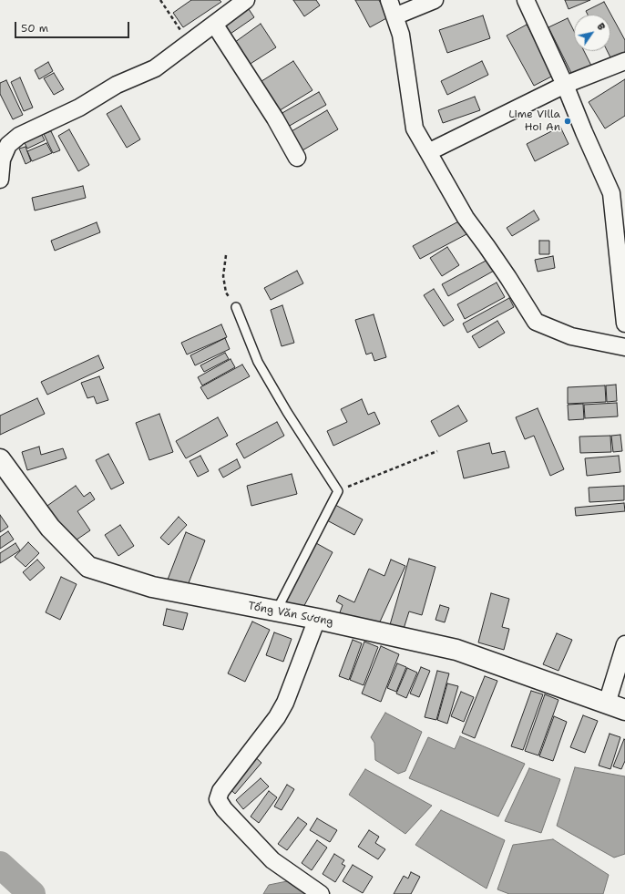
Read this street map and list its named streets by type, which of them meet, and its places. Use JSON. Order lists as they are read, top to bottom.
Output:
{
  "streets": {
    "street": ["Tống Văn Sương"]
  },
  "places": ["Lime Villa Hoi An"],
  "scale_bar": "50 m",
  "north": "top right"
}
